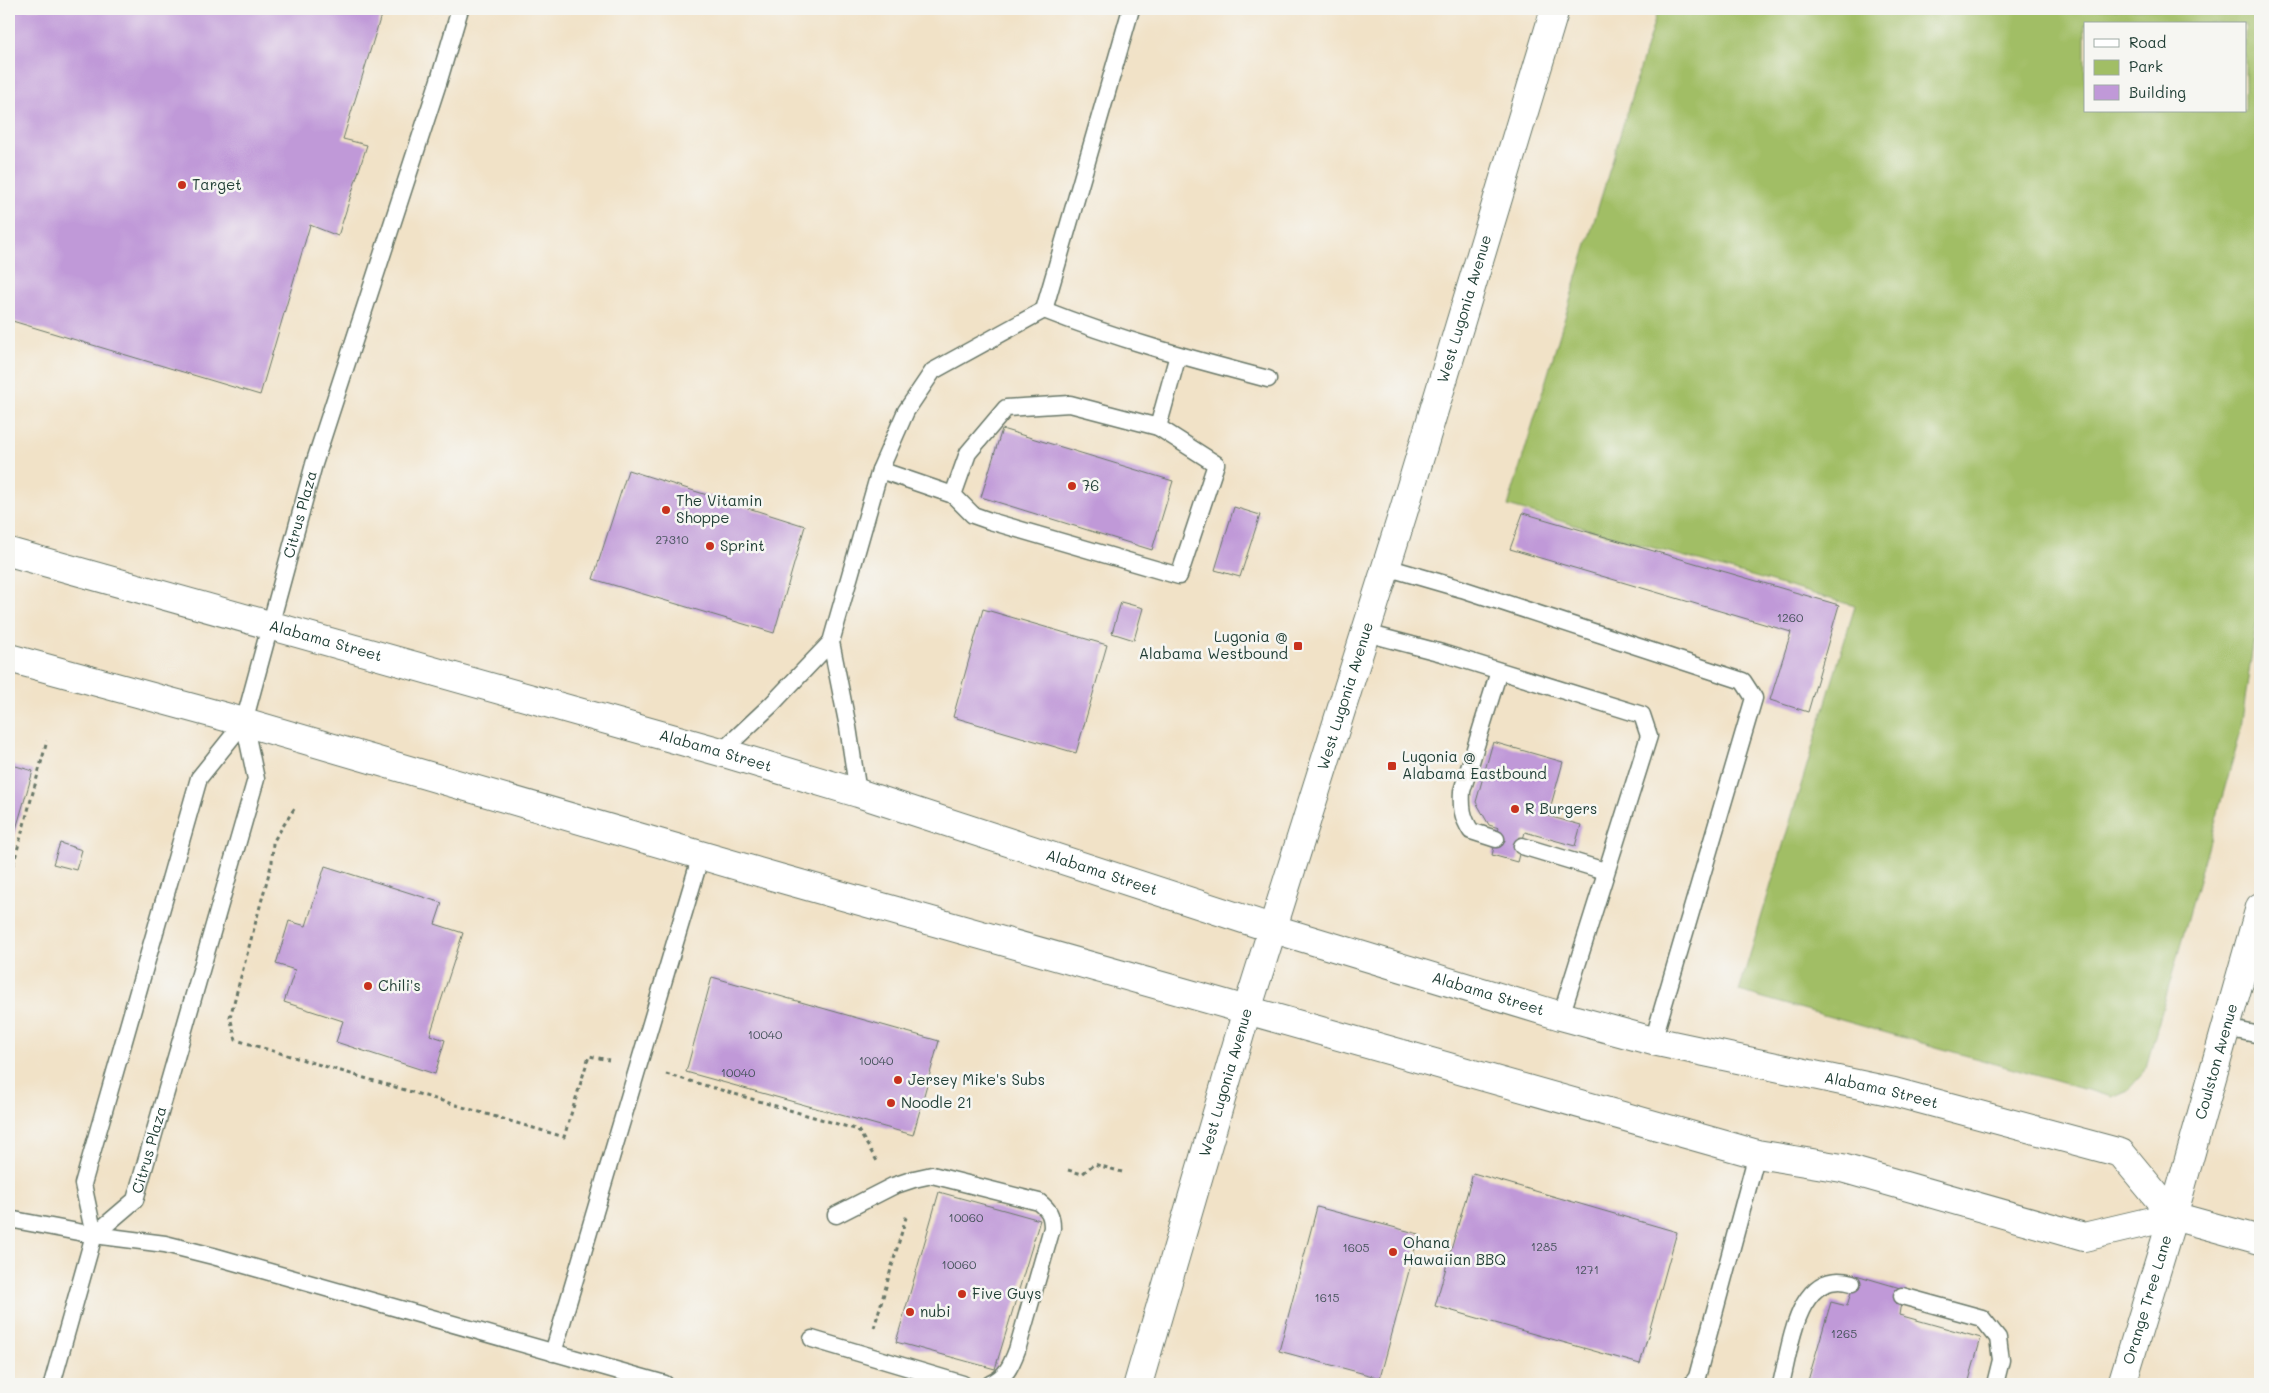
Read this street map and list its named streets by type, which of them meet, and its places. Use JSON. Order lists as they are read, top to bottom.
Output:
{
  "streets": {
    "main road": [
      "West Lugonia Avenue",
      "Alabama Street",
      "Coulston Avenue",
      "Orange Tree Lane"
    ],
    "lane": ["Citrus Plaza"]
  },
  "crossings": [
    ["West Lugonia Avenue", "Alabama Street"],
    ["Citrus Plaza", "Alabama Street"],
    ["Alabama Street", "Coulston Avenue"],
    ["Alabama Street", "Orange Tree Lane"],
    ["Coulston Avenue", "Orange Tree Lane"]
  ],
  "places": {
    "other": [
      "Target",
      "76",
      "The Vitamin Shoppe",
      "Sprint",
      "R Burgers",
      "Chili's",
      "Jersey Mike's Subs",
      "Noodle 21",
      "Ohana Hawaiian BBQ",
      "Five Guys",
      "nubi"
    ],
    "transit": ["Lugonia @ Alabama Westbound", "Lugonia @ Alabama Eastbound"]
  },
  "house_numbers": [
    "27310",
    "1260",
    "10040",
    "10040",
    "10040",
    "10060",
    "1285",
    "1605",
    "10060",
    "1271",
    "1615",
    "1265"
  ],
  "legend": ["Road", "Park", "Building"]
}
